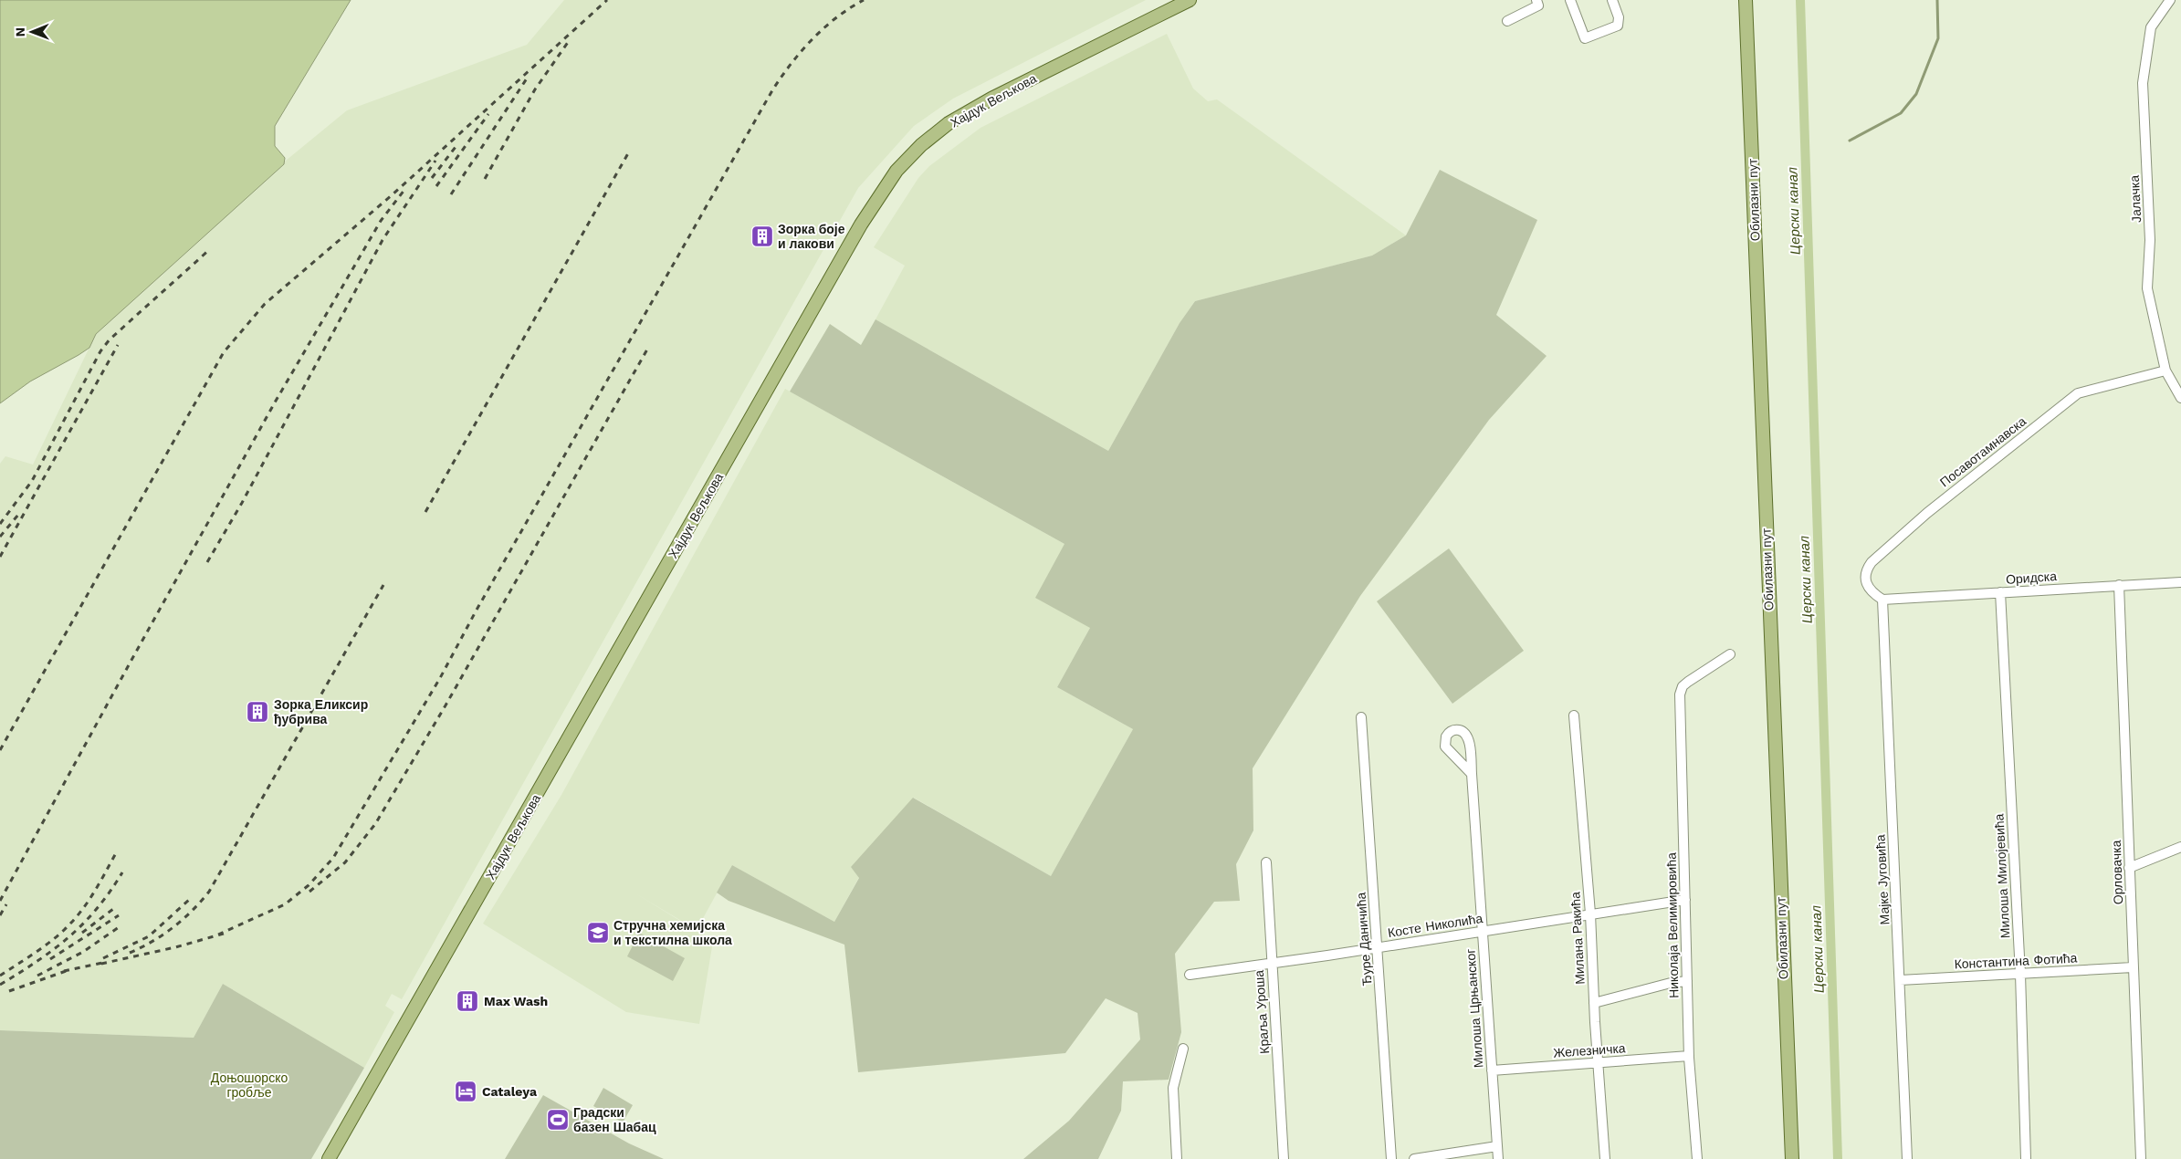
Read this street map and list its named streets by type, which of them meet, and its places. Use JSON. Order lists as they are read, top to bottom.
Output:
{
  "streets": {
    "main road": ["Хајдук Вељкова", "Обилазни пут"],
    "street": [
      "Јалачка",
      "Посавотамнавска",
      "Оридска",
      "Орловачка",
      "Милоша Милојевића",
      "Мајке Југовића",
      "Косте Николића",
      "Николаја Велимировића",
      "Милана Ракића",
      "Ђуре Даничића",
      "Константина Фотића",
      "Милоша Црњанског",
      "Краља Уроша",
      "Железничка"
    ]
  },
  "crossings": [
    ["Јалачка", "Посавотамнавска"],
    ["Посавотамнавска", "Оридска"],
    ["Посавотамнавска", "Мајке Југовића"],
    ["Оридска", "Орловачка"],
    ["Оридска", "Милоша Милојевића"],
    ["Оридска", "Мајке Југовића"],
    ["Орловачка", "Константина Фотића"],
    ["Милоша Милојевића", "Константина Фотића"],
    ["Мајке Југовића", "Константина Фотића"],
    ["Косте Николића", "Николаја Велимировића"],
    ["Косте Николића", "Милана Ракића"],
    ["Косте Николића", "Ђуре Даничића"],
    ["Косте Николића", "Милоша Црњанског"],
    ["Косте Николића", "Краља Уроша"],
    ["Николаја Велимировића", "Железничка"],
    ["Милана Ракића", "Железничка"],
    ["Милоша Црњанског", "Железничка"]
  ],
  "water": ["Церски канал"],
  "parks": ["Доњошорско гробље"],
  "places": {
    "building": ["Зорка боје и лакови", "Зорка Еликсир ђубрива", "Max Wash"],
    "school or university": ["Стручна хемијска и текстилна школа"],
    "hotel": ["Cataleya"],
    "sports": ["Градски базен Шабац"]
  },
  "north": "left"
}
